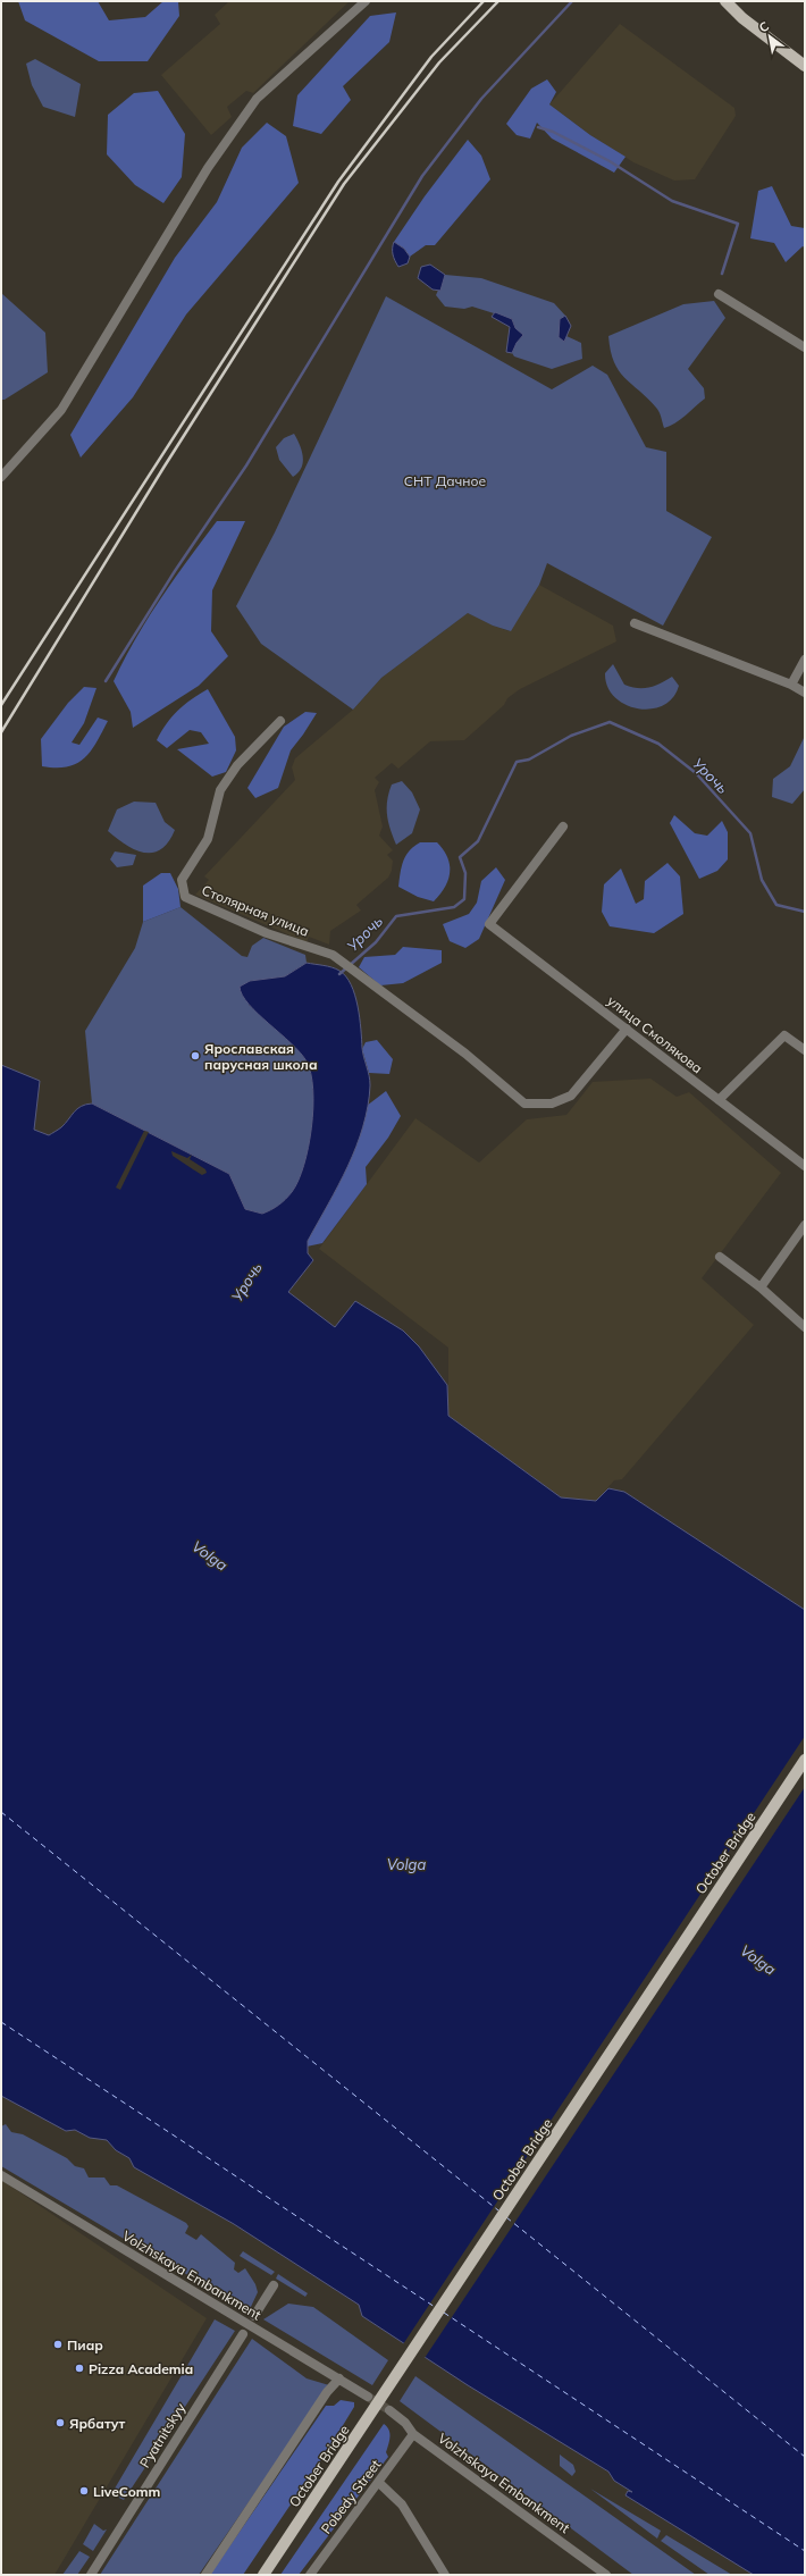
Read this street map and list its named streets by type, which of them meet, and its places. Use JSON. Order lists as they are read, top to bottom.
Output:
{
  "streets": {
    "main road": ["October Bridge"],
    "street": [
      "Столярная улица",
      "улица Смолякова",
      "Volzhskaya Embankment",
      "Pyatnitskyy",
      "Pobedy Street"
    ]
  },
  "crossings": [
    ["Столярная улица", "улица Смолякова"],
    ["Volzhskaya Embankment", "Pobedy Street"]
  ],
  "water": ["Урочь", "Volga"],
  "parks": ["СНТ Дачное"],
  "places": [
    "Ярославская парусная школа",
    "Пиар",
    "Pizza Academia",
    "Ярбатут",
    "LiveComm"
  ],
  "north": "top left"
}
